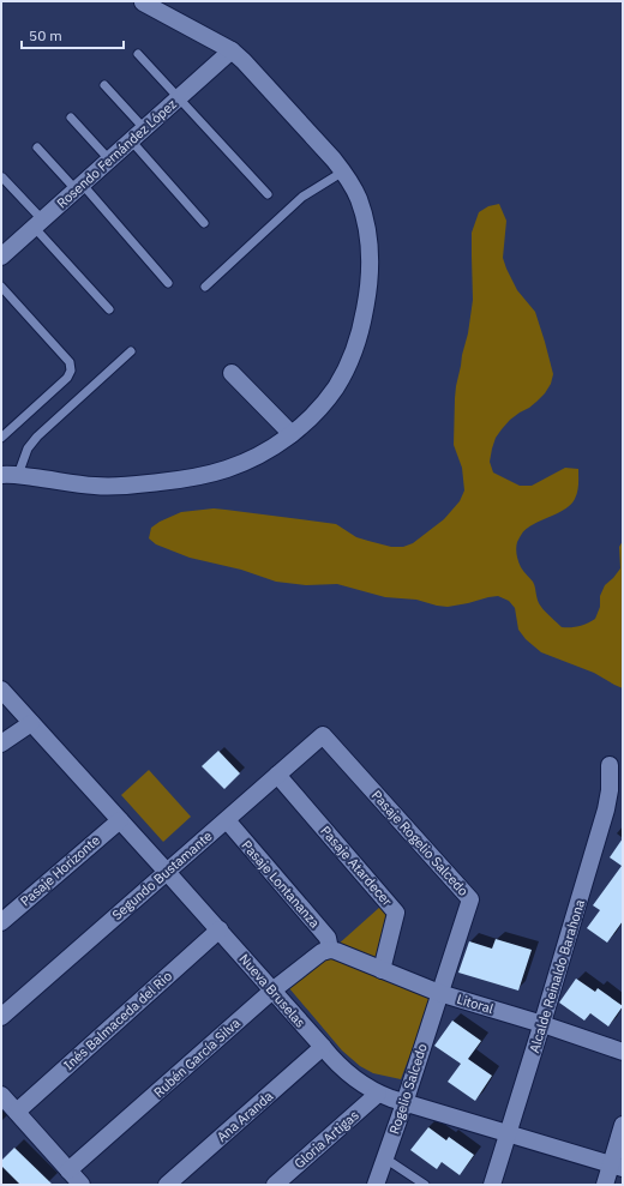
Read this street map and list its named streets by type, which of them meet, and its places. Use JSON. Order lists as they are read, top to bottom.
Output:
{
  "streets": {
    "street": [
      "Rosendo Fernández López",
      "Pasaje Rogelio Salcedo",
      "Pasaje Atardecer",
      "Pasaje Horizonte",
      "Segundo Bustamante",
      "Pasaje Lontananza",
      "Alcalde Reinaldo Barahona",
      "Nueva Bruselas",
      "Litoral",
      "Inés Balmaceda del Rio",
      "Rubén García Silva",
      "Rogelio Salcedo",
      "Ana Aranda",
      "Gloria Artigas"
    ]
  },
  "crossings": [
    ["Pasaje Rogelio Salcedo", "Segundo Bustamante"],
    ["Pasaje Rogelio Salcedo", "Litoral"],
    ["Pasaje Rogelio Salcedo", "Rogelio Salcedo"],
    ["Pasaje Atardecer", "Segundo Bustamante"],
    ["Pasaje Atardecer", "Litoral"],
    ["Pasaje Horizonte", "Nueva Bruselas"],
    ["Segundo Bustamante", "Pasaje Lontananza"],
    ["Segundo Bustamante", "Nueva Bruselas"],
    ["Pasaje Lontananza", "Litoral"],
    ["Pasaje Lontananza", "Rubén García Silva"],
    ["Alcalde Reinaldo Barahona", "Nueva Bruselas"],
    ["Alcalde Reinaldo Barahona", "Litoral"],
    ["Nueva Bruselas", "Inés Balmaceda del Rio"],
    ["Nueva Bruselas", "Rubén García Silva"],
    ["Nueva Bruselas", "Rogelio Salcedo"],
    ["Nueva Bruselas", "Ana Aranda"],
    ["Nueva Bruselas", "Gloria Artigas"],
    ["Litoral", "Rubén García Silva"],
    ["Litoral", "Rogelio Salcedo"]
  ],
  "scale_bar": "50 m"
}
